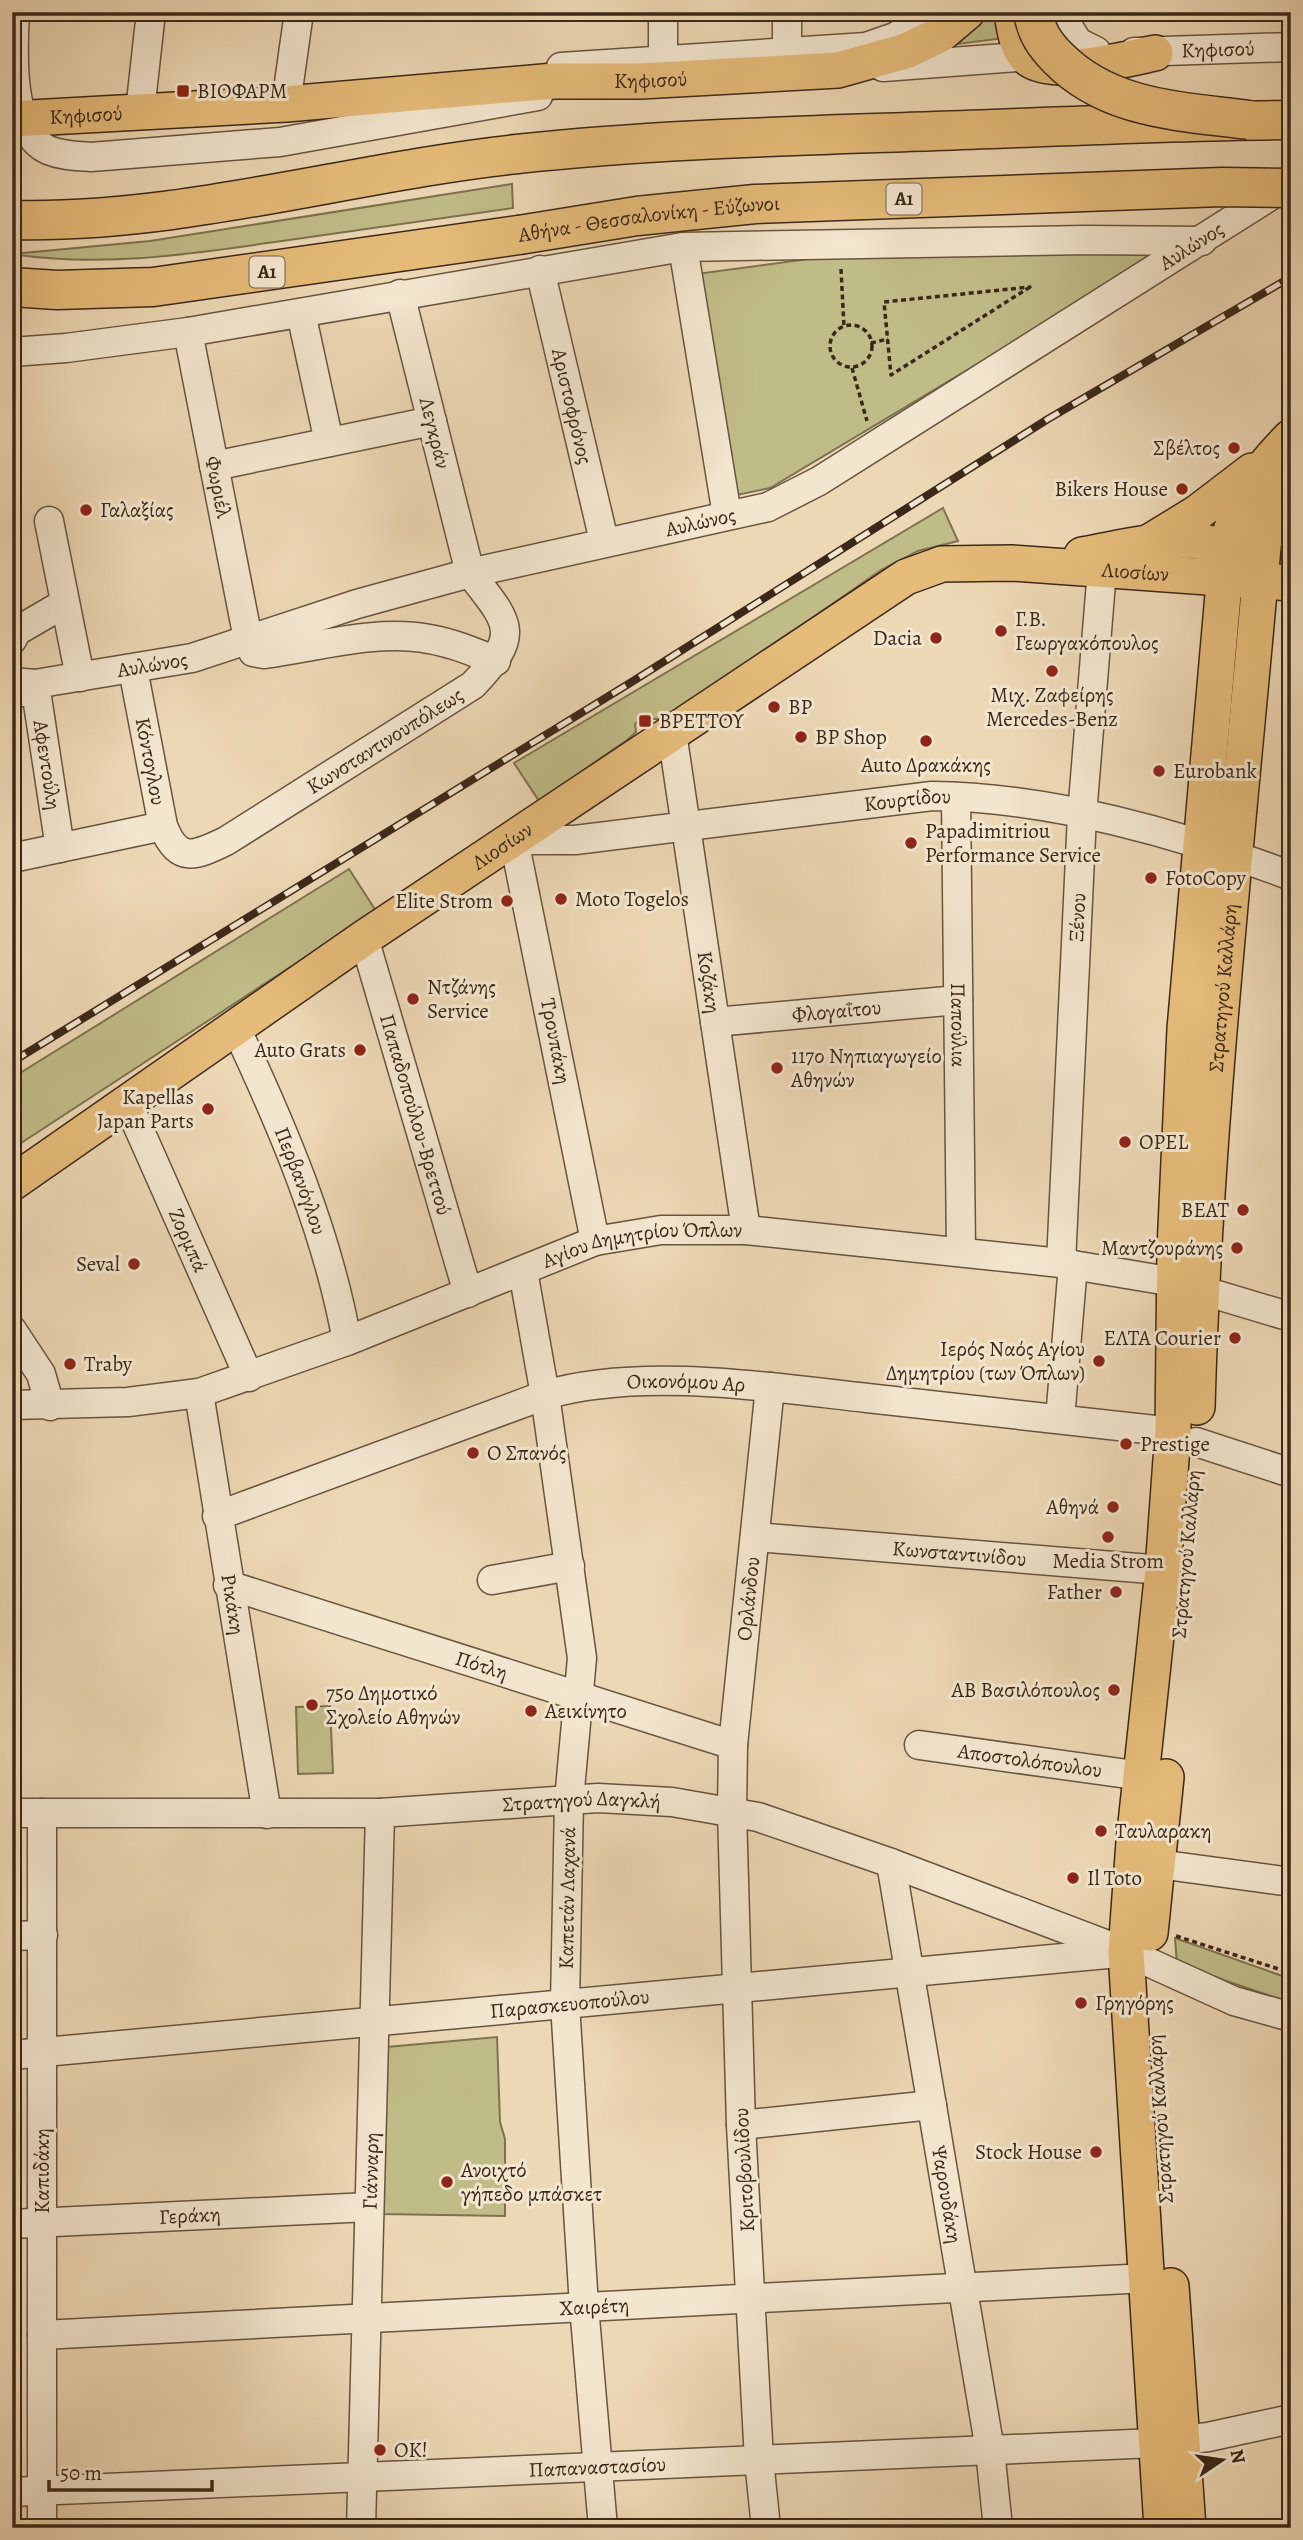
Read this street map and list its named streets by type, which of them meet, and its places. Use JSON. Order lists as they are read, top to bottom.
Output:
{
  "streets": {
    "highway": ["Α1", "Αθήνα - Θεσσαλονίκη - Εύζωνοι"],
    "main road": ["Κηφισού", "Λιοσίων", "Στρατηγού Καλλάρη"],
    "street": [
      "Αυλώνος",
      "Αριστοφρόνος",
      "Λεγκράν",
      "Φωριέλ",
      "Κωνσταντινουπόλεως",
      "Κόντογλου",
      "Αφεντούλη",
      "Κουρτίδου",
      "Ξένου",
      "Κοζάκη",
      "Φλογαΐτου",
      "Παπούλια",
      "Τρουπάκη",
      "Παπαδοπούλου-Βρεττού",
      "Περβανόγλου",
      "Ζορμπά",
      "Αγίου Δημητρίου Όπλων",
      "Οικονόμου Αρ",
      "Κωνσταντινίδου",
      "Ορλάνδου",
      "Ρικάκη",
      "Πότλη",
      "Αποστολόπουλου",
      "Στρατηγού Δαγκλή",
      "Καπετάν Λαχανά",
      "Παρασκευοπούλου",
      "Γιάνναρη",
      "Κριτοβουλίδου",
      "Καπιδάκη",
      "Ψαρουδάκη",
      "Γεράκη",
      "Χαιρέτη",
      "Παπαναστασίου"
    ]
  },
  "crossings": [
    ["Αυλώνος", "Αριστοφρόνος"],
    ["Αυλώνος", "Λεγκράν"],
    ["Αυλώνος", "Φωριέλ"],
    ["Αυλώνος", "Κόντογλου"],
    ["Αυλώνος", "Αφεντούλη"],
    ["Λιοσίων", "Κουρτίδου"],
    ["Λιοσίων", "Ξένου"],
    ["Λιοσίων", "Κοζάκη"],
    ["Λιοσίων", "Στρατηγού Καλλάρη"],
    ["Λιοσίων", "Τρουπάκη"],
    ["Λιοσίων", "Παπαδοπούλου-Βρεττού"],
    ["Λιοσίων", "Περβανόγλου"],
    ["Λιοσίων", "Ζορμπά"],
    ["Κωνσταντινουπόλεως", "Κόντογλου"],
    ["Κουρτίδου", "Ξένου"],
    ["Κουρτίδου", "Κοζάκη"],
    ["Κουρτίδου", "Στρατηγού Καλλάρη"],
    ["Κουρτίδου", "Παπούλια"],
    ["Κουρτίδου", "Τρουπάκη"],
    ["Ξένου", "Αγίου Δημητρίου Όπλων"],
    ["Ξένου", "Οικονόμου Αρ"],
    ["Κοζάκη", "Φλογαΐτου"],
    ["Κοζάκη", "Αγίου Δημητρίου Όπλων"],
    ["Στρατηγού Καλλάρη", "Αγίου Δημητρίου Όπλων"],
    ["Στρατηγού Καλλάρη", "Οικονόμου Αρ"],
    ["Στρατηγού Καλλάρη", "Κωνσταντινίδου"],
    ["Στρατηγού Καλλάρη", "Αποστολόπουλου"],
    ["Στρατηγού Καλλάρη", "Στρατηγού Δαγκλή"],
    ["Στρατηγού Καλλάρη", "Παρασκευοπούλου"],
    ["Στρατηγού Καλλάρη", "Χαιρέτη"],
    ["Στρατηγού Καλλάρη", "Παπαναστασίου"],
    ["Φλογαΐτου", "Παπούλια"],
    ["Παπούλια", "Αγίου Δημητρίου Όπλων"],
    ["Τρουπάκη", "Αγίου Δημητρίου Όπλων"],
    ["Παπαδοπούλου-Βρεττού", "Αγίου Δημητρίου Όπλων"],
    ["Περβανόγλου", "Αγίου Δημητρίου Όπλων"],
    ["Ζορμπά", "Αγίου Δημητρίου Όπλων"],
    ["Αγίου Δημητρίου Όπλων", "Ρικάκη"],
    ["Αγίου Δημητρίου Όπλων", "Καπετάν Λαχανά"],
    ["Οικονόμου Αρ", "Ορλάνδου"],
    ["Οικονόμου Αρ", "Ρικάκη"],
    ["Οικονόμου Αρ", "Καπετάν Λαχανά"],
    ["Κωνσταντινίδου", "Ορλάνδου"],
    ["Ορλάνδου", "Πότλη"],
    ["Ορλάνδου", "Στρατηγού Δαγκλή"],
    ["Ορλάνδου", "Κριτοβουλίδου"],
    ["Ρικάκη", "Πότλη"],
    ["Ρικάκη", "Στρατηγού Δαγκλή"],
    ["Πότλη", "Καπετάν Λαχανά"],
    ["Στρατηγού Δαγκλή", "Καπετάν Λαχανά"],
    ["Στρατηγού Δαγκλή", "Παρασκευοπούλου"],
    ["Στρατηγού Δαγκλή", "Γιάνναρη"],
    ["Στρατηγού Δαγκλή", "Κριτοβουλίδου"],
    ["Στρατηγού Δαγκλή", "Καπιδάκη"],
    ["Στρατηγού Δαγκλή", "Ψαρουδάκη"],
    ["Καπετάν Λαχανά", "Παρασκευοπούλου"],
    ["Καπετάν Λαχανά", "Χαιρέτη"],
    ["Καπετάν Λαχανά", "Παπαναστασίου"],
    ["Παρασκευοπούλου", "Γιάνναρη"],
    ["Παρασκευοπούλου", "Κριτοβουλίδου"],
    ["Παρασκευοπούλου", "Καπιδάκη"],
    ["Παρασκευοπούλου", "Ψαρουδάκη"],
    ["Γιάνναρη", "Γεράκη"],
    ["Γιάνναρη", "Χαιρέτη"],
    ["Γιάνναρη", "Παπαναστασίου"],
    ["Κριτοβουλίδου", "Χαιρέτη"],
    ["Κριτοβουλίδου", "Παπαναστασίου"],
    ["Καπιδάκη", "Γεράκη"],
    ["Καπιδάκη", "Χαιρέτη"],
    ["Καπιδάκη", "Παπαναστασίου"],
    ["Ψαρουδάκη", "Χαιρέτη"],
    ["Ψαρουδάκη", "Παπαναστασίου"]
  ],
  "places": {
    "transit": ["ΒΙΟΦΑΡΜ", "ΒΡΕΤΤΟΥ"],
    "other": [
      "Σβέλτος",
      "Bikers House",
      "Γαλαξίας",
      "Γ.Β. Γεωργακόπουλος",
      "Dacia",
      "Μιχ. Ζαφείρης Mercedes-Benz",
      "BP",
      "BP Shop",
      "Auto Δρακάκης",
      "Eurobank",
      "Papadimitriou Performance Service",
      "FotoCopy",
      "Moto Togelos",
      "Elite Strom",
      "Ντζάνης Service",
      "Auto Grats",
      "117ο Νηπιαγωγείο Αθηνών",
      "Kapellas Japan Parts",
      "OPEL",
      "ΒΕΑΤ",
      "Μαντζουράνης",
      "Seval",
      "ΕΛΤΑ Courier",
      "Ιερός Ναός Αγίου Δημητρίου (των Όπλων)",
      "Traby",
      "Prestige",
      "Ο Σπανός",
      "Αθηνά",
      "Media Strom",
      "Father",
      "AB Βασιλόπουλος",
      "75ο Δημοτικό Σχολείο Αθηνών",
      "Αεικίνητο",
      "Ταυλαρακη",
      "Il Toto",
      "Γρηγόρης",
      "Stock House",
      "Ανοιχτό γήπεδο μπάσκετ",
      "OK!"
    ]
  },
  "scale_bar": "50 m",
  "north": "right"
}
